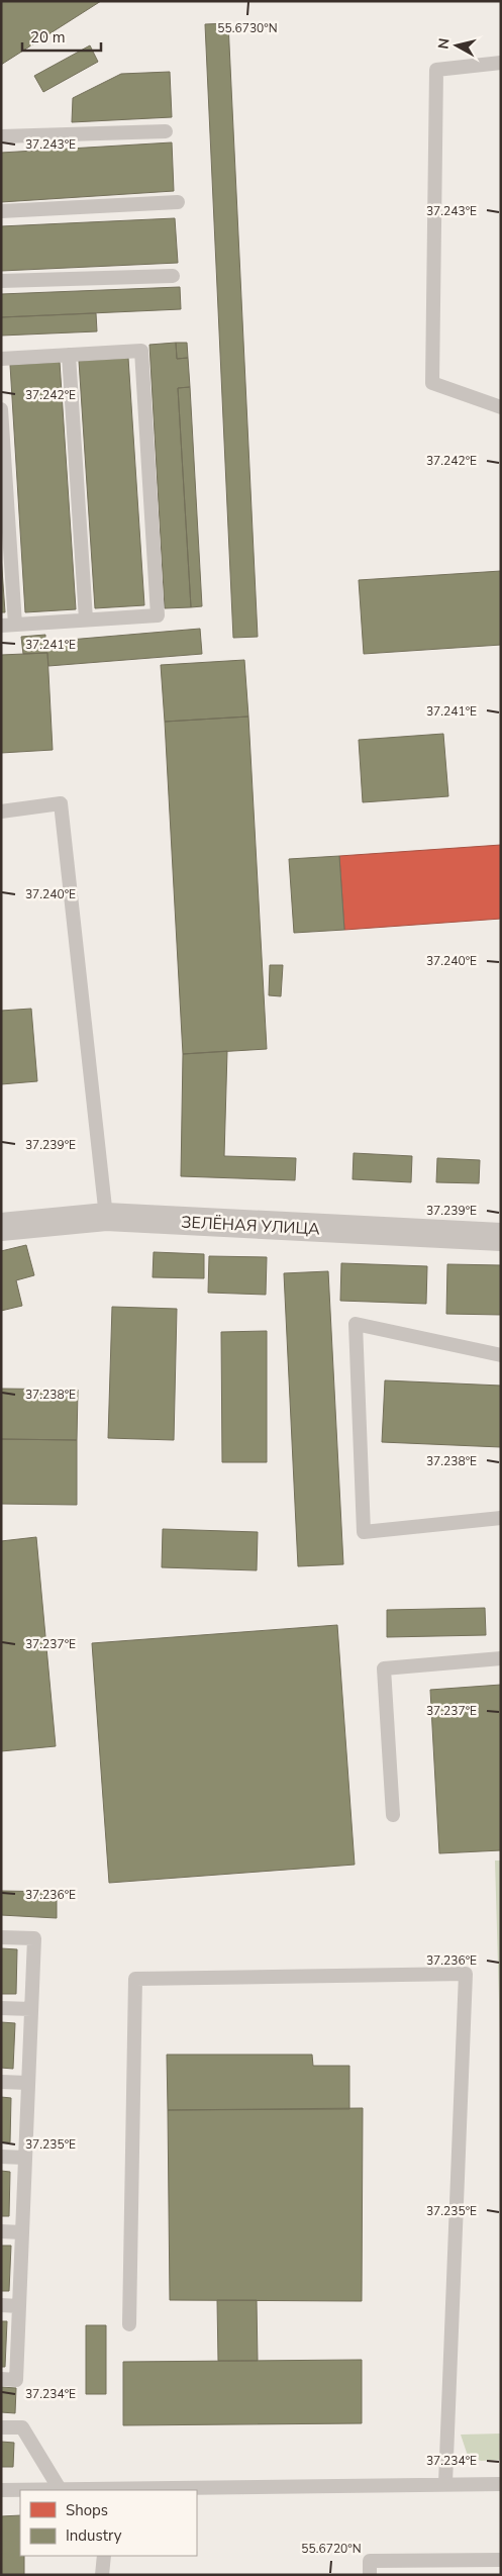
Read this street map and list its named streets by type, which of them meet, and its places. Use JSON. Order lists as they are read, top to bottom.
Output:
{
  "streets": {
    "street": ["ЗЕЛЁНАЯ УЛИЦА"]
  },
  "legend": ["Shops", "Industry"],
  "scale_bar": "20 m",
  "north": "left",
  "coordinates": [
    "55.6730°N",
    "37.243°E",
    "37.242°E",
    "37.241°E",
    "37.240°E",
    "37.239°E",
    "37.238°E",
    "37.237°E",
    "37.236°E",
    "37.235°E",
    "37.234°E",
    "55.6720°N"
  ]
}
